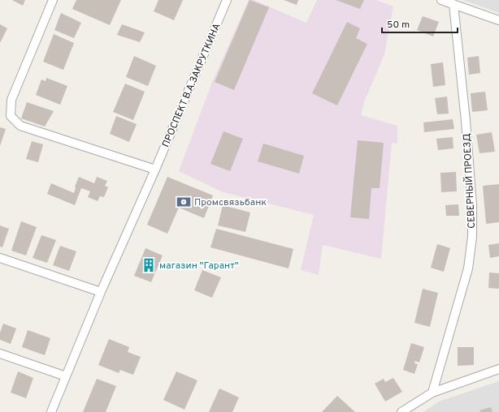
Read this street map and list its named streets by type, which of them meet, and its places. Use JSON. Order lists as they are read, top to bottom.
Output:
{
  "streets": {
    "street": ["ПРОСПЕКТ В.А.ЗАКРУТКИНА", "СЕВЕРНЫЙ ПРОЕЗД"]
  },
  "places": {
    "bank": ["Промсвязьбанк"],
    "building": ["магазин \"Гарант\""]
  },
  "scale_bar": "50 m"
}
